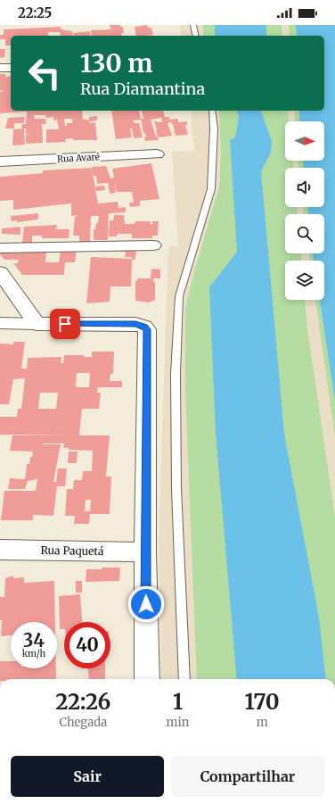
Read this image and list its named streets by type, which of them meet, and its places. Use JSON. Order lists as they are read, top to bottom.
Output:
{
  "streets": {
    "street": ["Rua Avaré", "Rua Paquetá"]
  },
  "north": "right",
  "page": {
    "status": "22:25",
    "turn": ["130 m", "Rua Diamantina"],
    "speed": "34 km/h",
    "limit": "40",
    "eta": [
      "22:26",
      "Chegada",
      "1",
      "min",
      "170",
      "m"
    ],
    "buttons": ["Sair", "Compartilhar"]
  }
}
